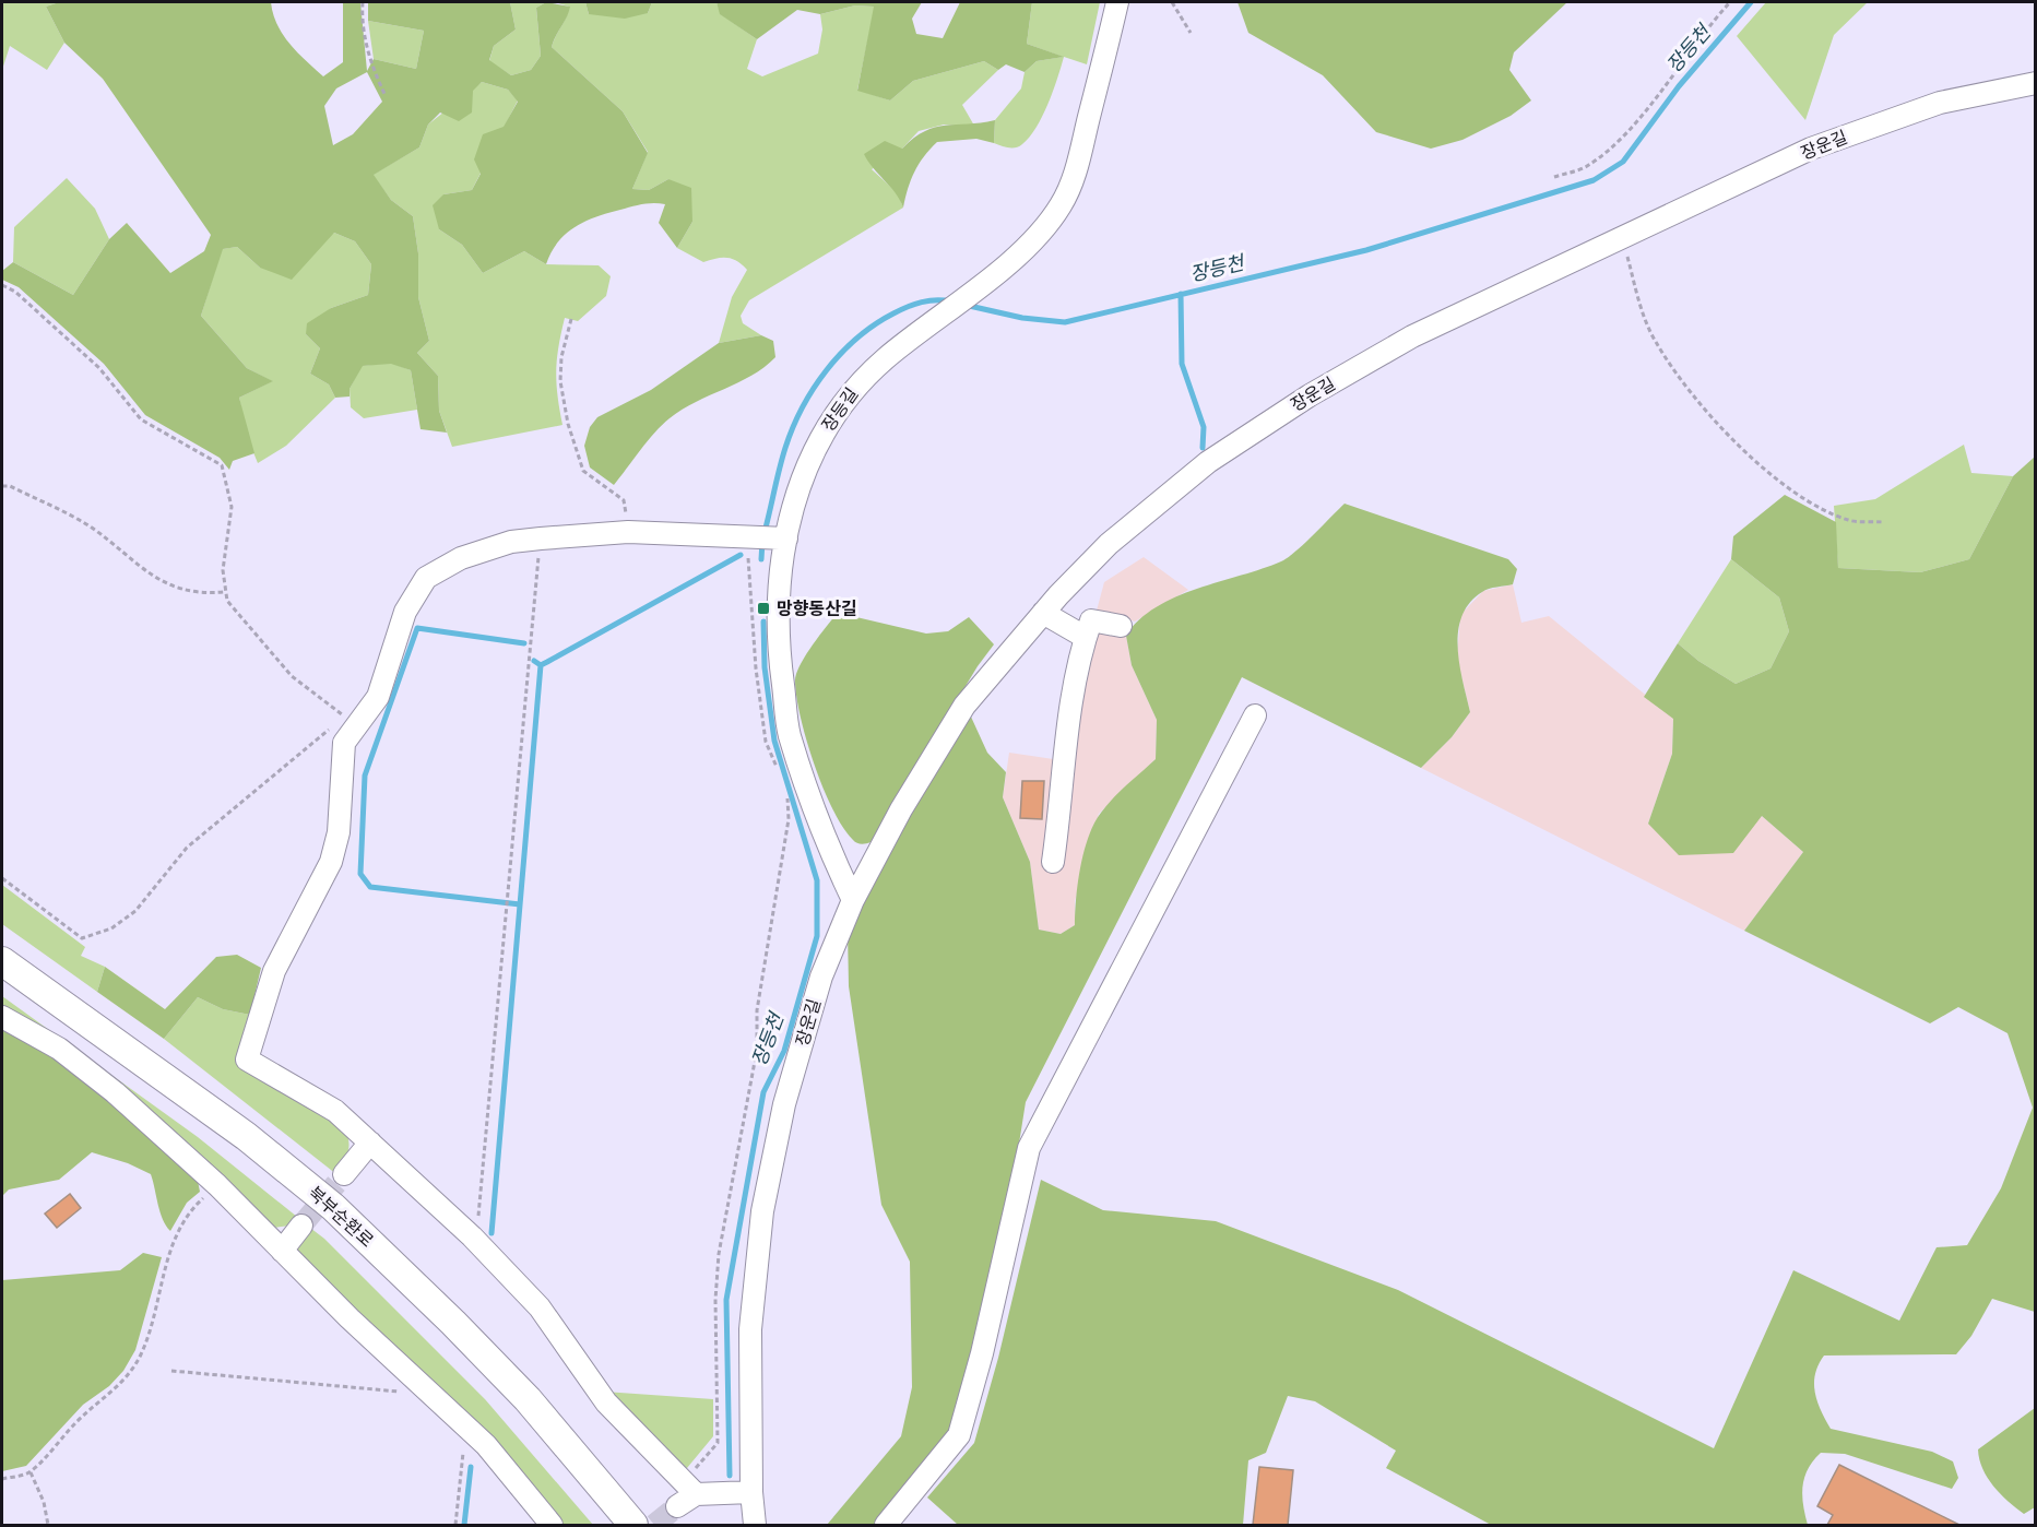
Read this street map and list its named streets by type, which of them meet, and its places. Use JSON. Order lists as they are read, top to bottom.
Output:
{
  "streets": {
    "main road": ["북부순환로"],
    "street": ["장운길", "장등길"]
  },
  "crossings": [
    ["장운길", "장등길"]
  ],
  "water": ["장등천"],
  "places": {
    "transit": ["망향동산길"]
  }
}
